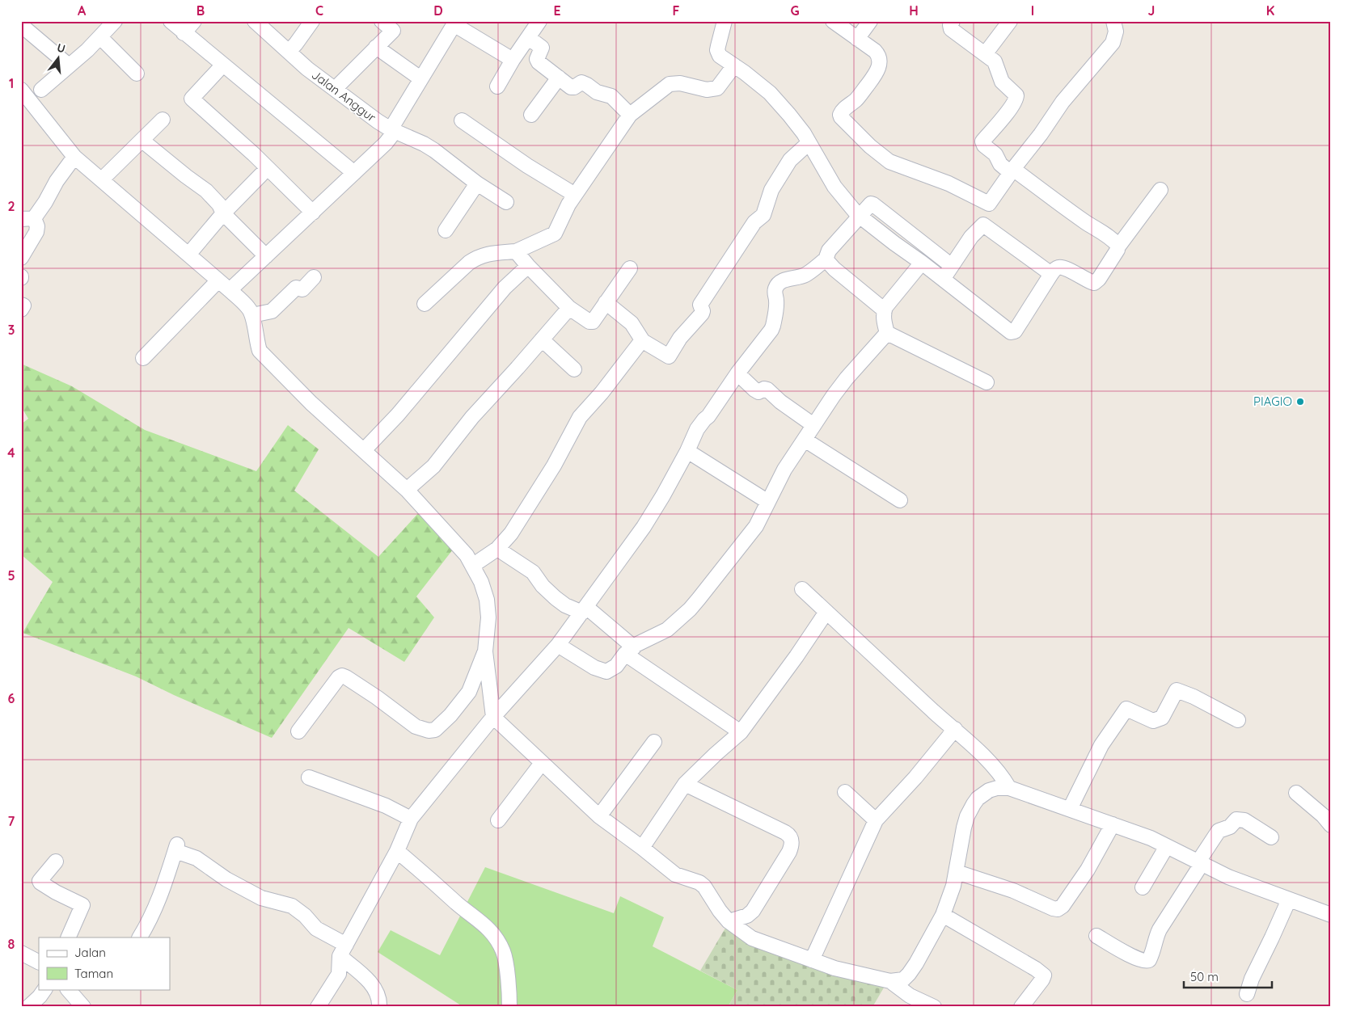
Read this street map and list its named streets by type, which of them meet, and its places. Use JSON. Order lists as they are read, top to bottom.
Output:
{
  "streets": {
    "street": ["Jalan Anggur"]
  },
  "places": ["PIAGIO"],
  "legend": ["Jalan", "Taman"],
  "scale_bar": "50 m",
  "north": "top",
  "grid": {
    "columns": [
      "A",
      "B",
      "C",
      "D",
      "E",
      "F",
      "G",
      "H",
      "I",
      "J",
      "K"
    ],
    "rows": [
      "1",
      "2",
      "3",
      "4",
      "5",
      "6",
      "7",
      "8"
    ]
  }
}
